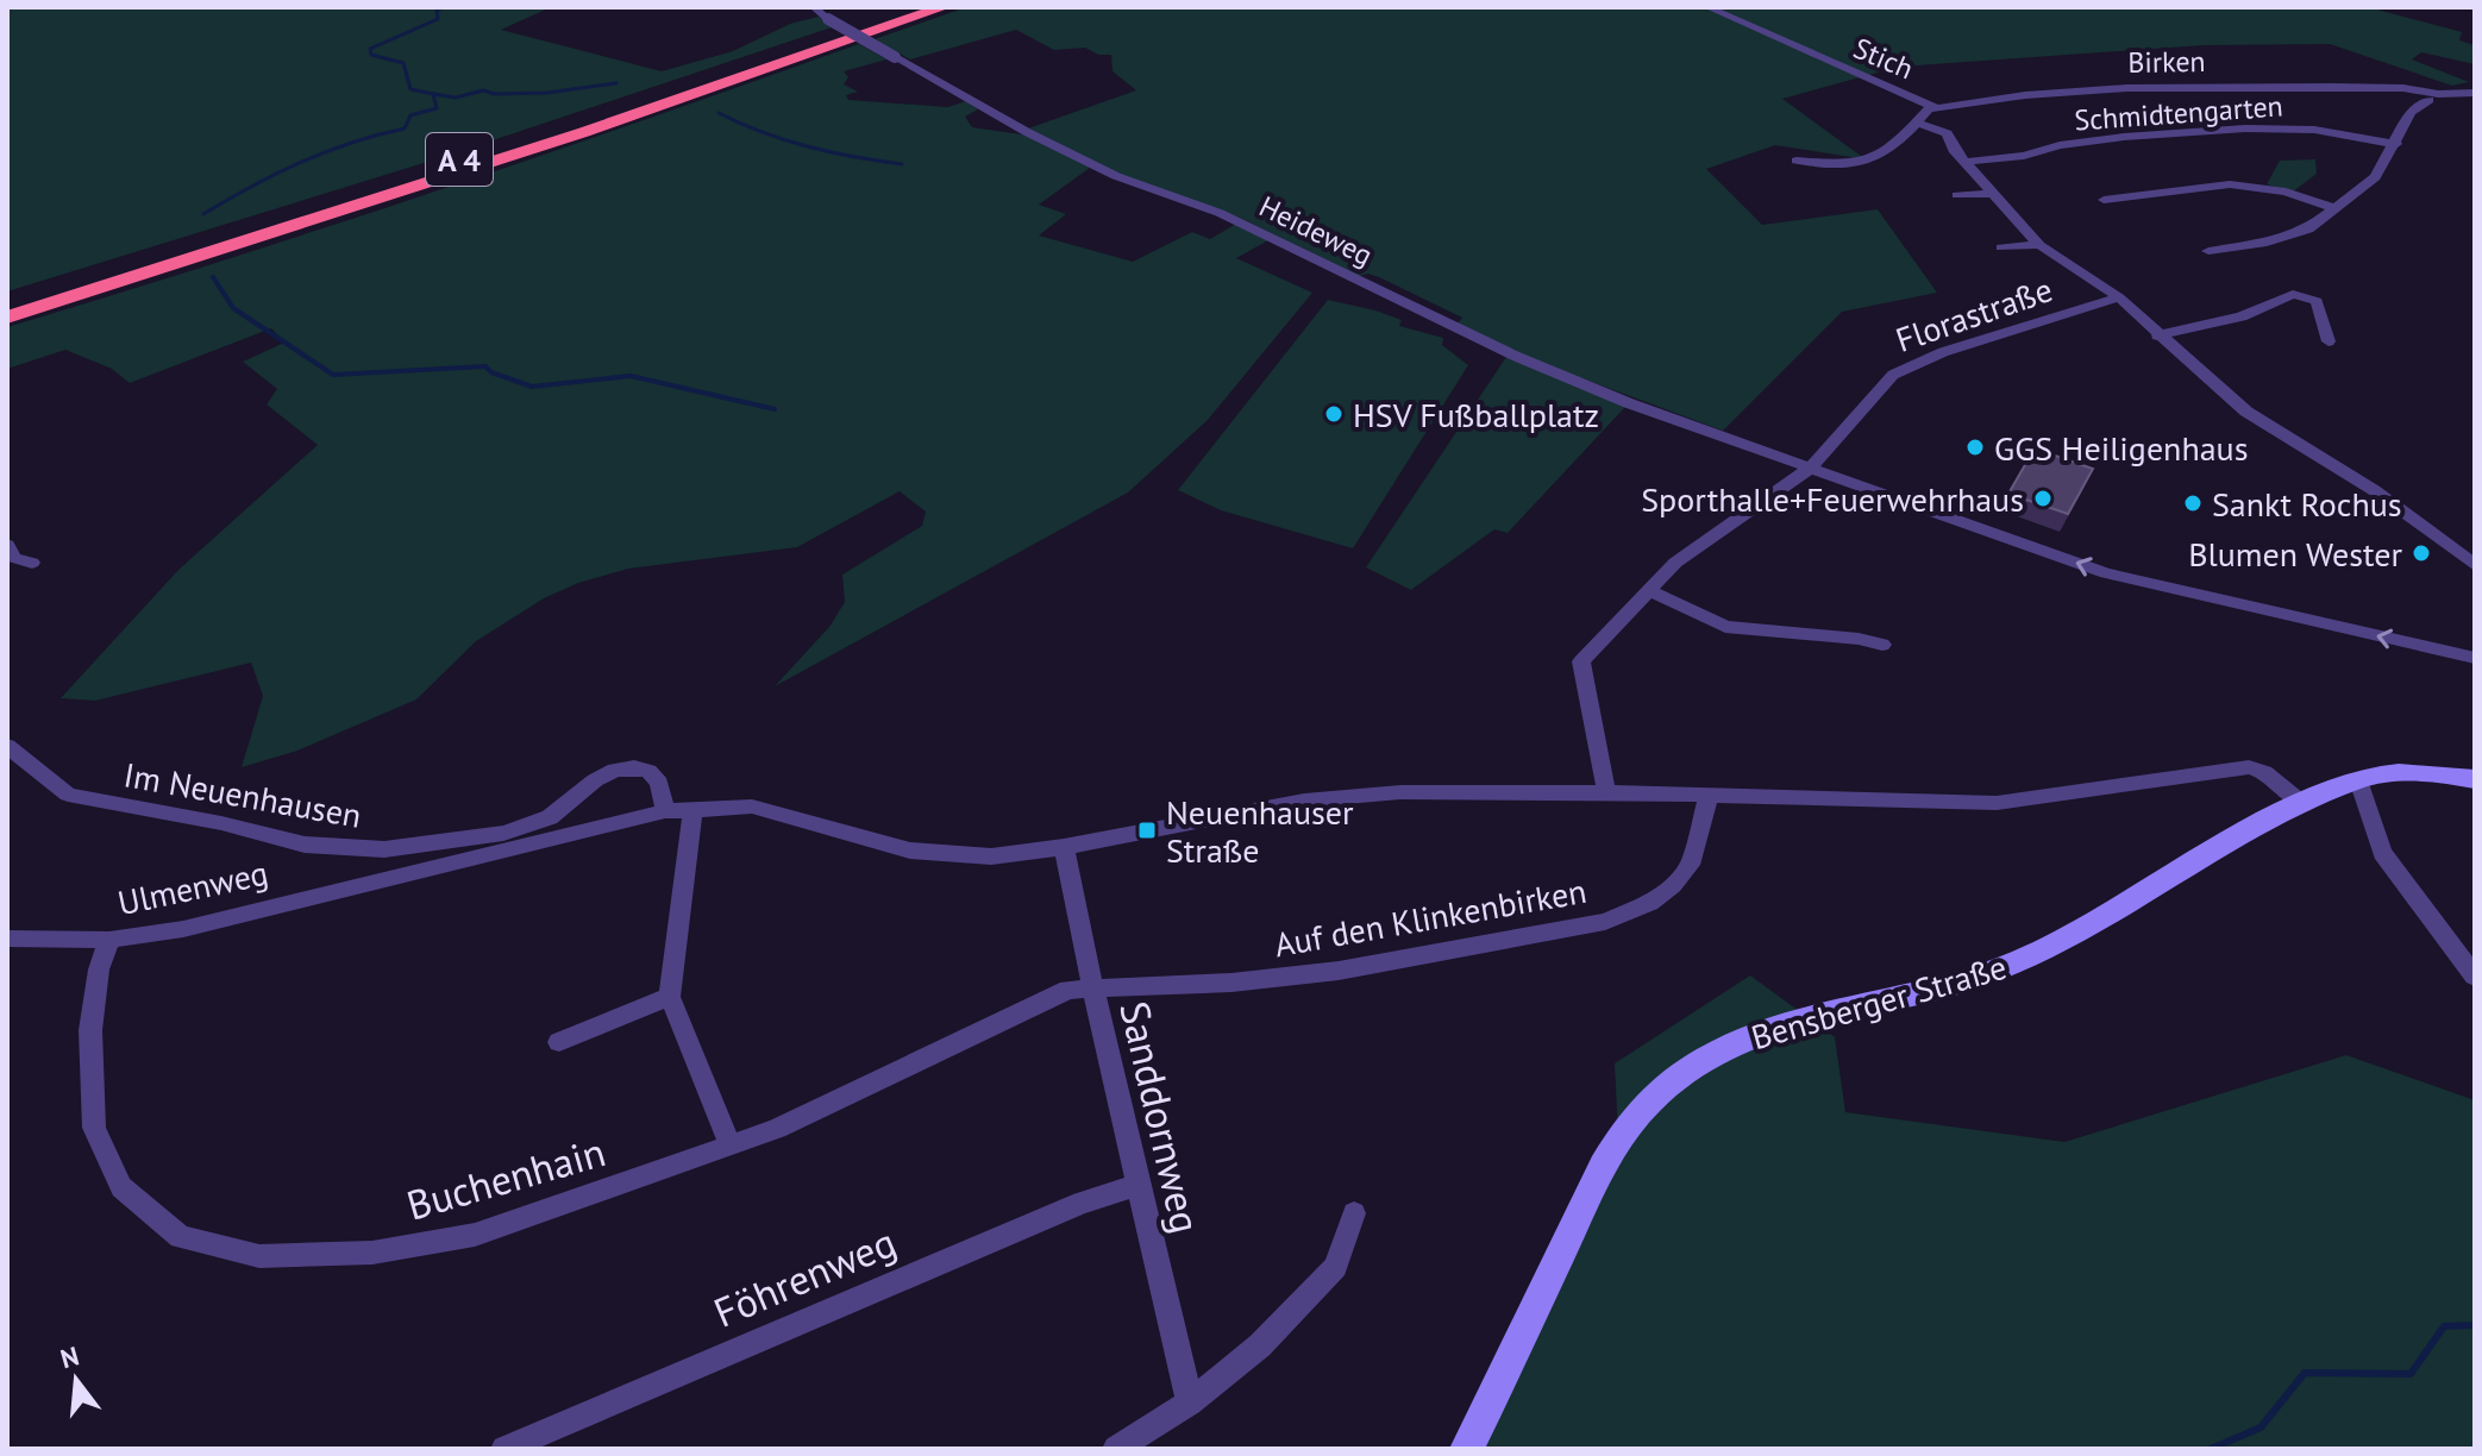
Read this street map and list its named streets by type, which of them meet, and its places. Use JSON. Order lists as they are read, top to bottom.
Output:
{
  "streets": {
    "highway": ["A 4"],
    "main road": ["Bensberger Straße"],
    "street": [
      "Stich",
      "Birken",
      "Schmidtengarten",
      "Heideweg",
      "Florastraße",
      "Im Neuenhausen",
      "Ulmenweg",
      "Auf den Klinkenbirken",
      "Sanddornweg",
      "Buchenhain",
      "Föhrenweg"
    ]
  },
  "crossings": [
    ["Stich", "Birken"],
    ["Heideweg", "Florastraße"],
    ["Im Neuenhausen", "Ulmenweg"],
    ["Ulmenweg", "Buchenhain"],
    ["Auf den Klinkenbirken", "Sanddornweg"],
    ["Auf den Klinkenbirken", "Buchenhain"],
    ["Sanddornweg", "Buchenhain"],
    ["Sanddornweg", "Föhrenweg"]
  ],
  "places": {
    "other": [
      "HSV Fußballplatz",
      "GGS Heiligenhaus",
      "Sporthalle+Feuerwehrhaus",
      "Sankt Rochus",
      "Blumen Wester"
    ],
    "transit": ["Neuenhauser Straße"]
  },
  "north": "top"
}
